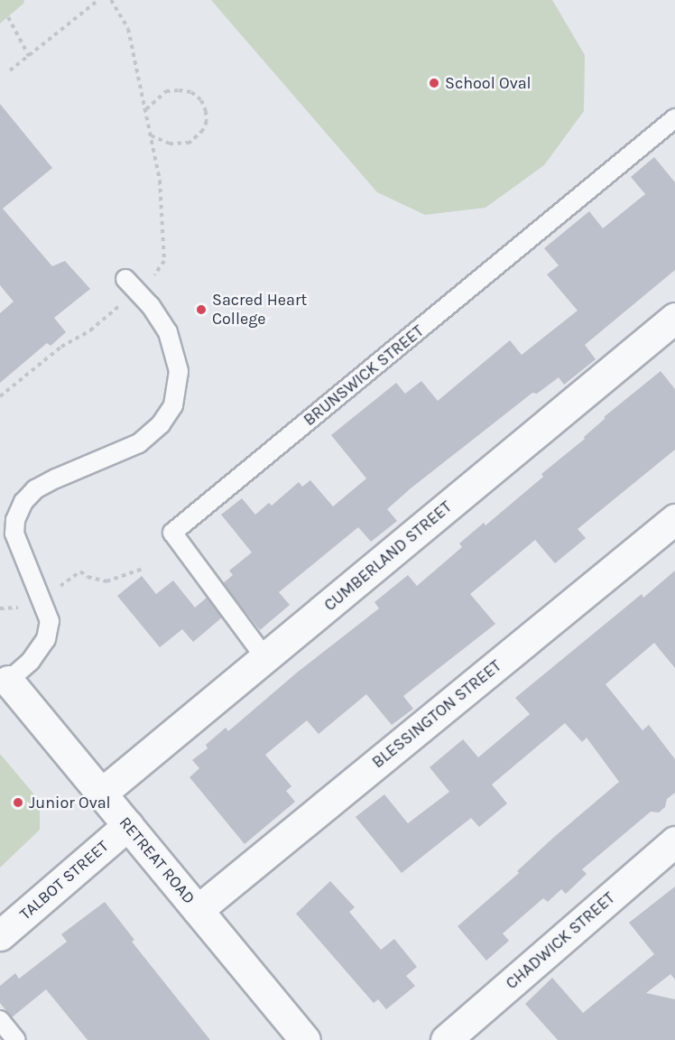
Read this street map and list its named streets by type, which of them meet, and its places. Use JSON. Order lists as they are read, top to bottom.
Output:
{
  "streets": {
    "street": [
      "CUMBERLAND STREET",
      "BLESSINGTON STREET",
      "RETREAT ROAD",
      "TALBOT STREET",
      "CHADWICK STREET"
    ],
    "lane": ["BRUNSWICK STREET"]
  },
  "crossings": [
    ["BRUNSWICK STREET", "CUMBERLAND STREET"],
    ["CUMBERLAND STREET", "RETREAT ROAD"],
    ["BLESSINGTON STREET", "RETREAT ROAD"],
    ["RETREAT ROAD", "TALBOT STREET"]
  ],
  "places": ["School Oval", "Sacred Heart College", "Junior Oval"]
}
